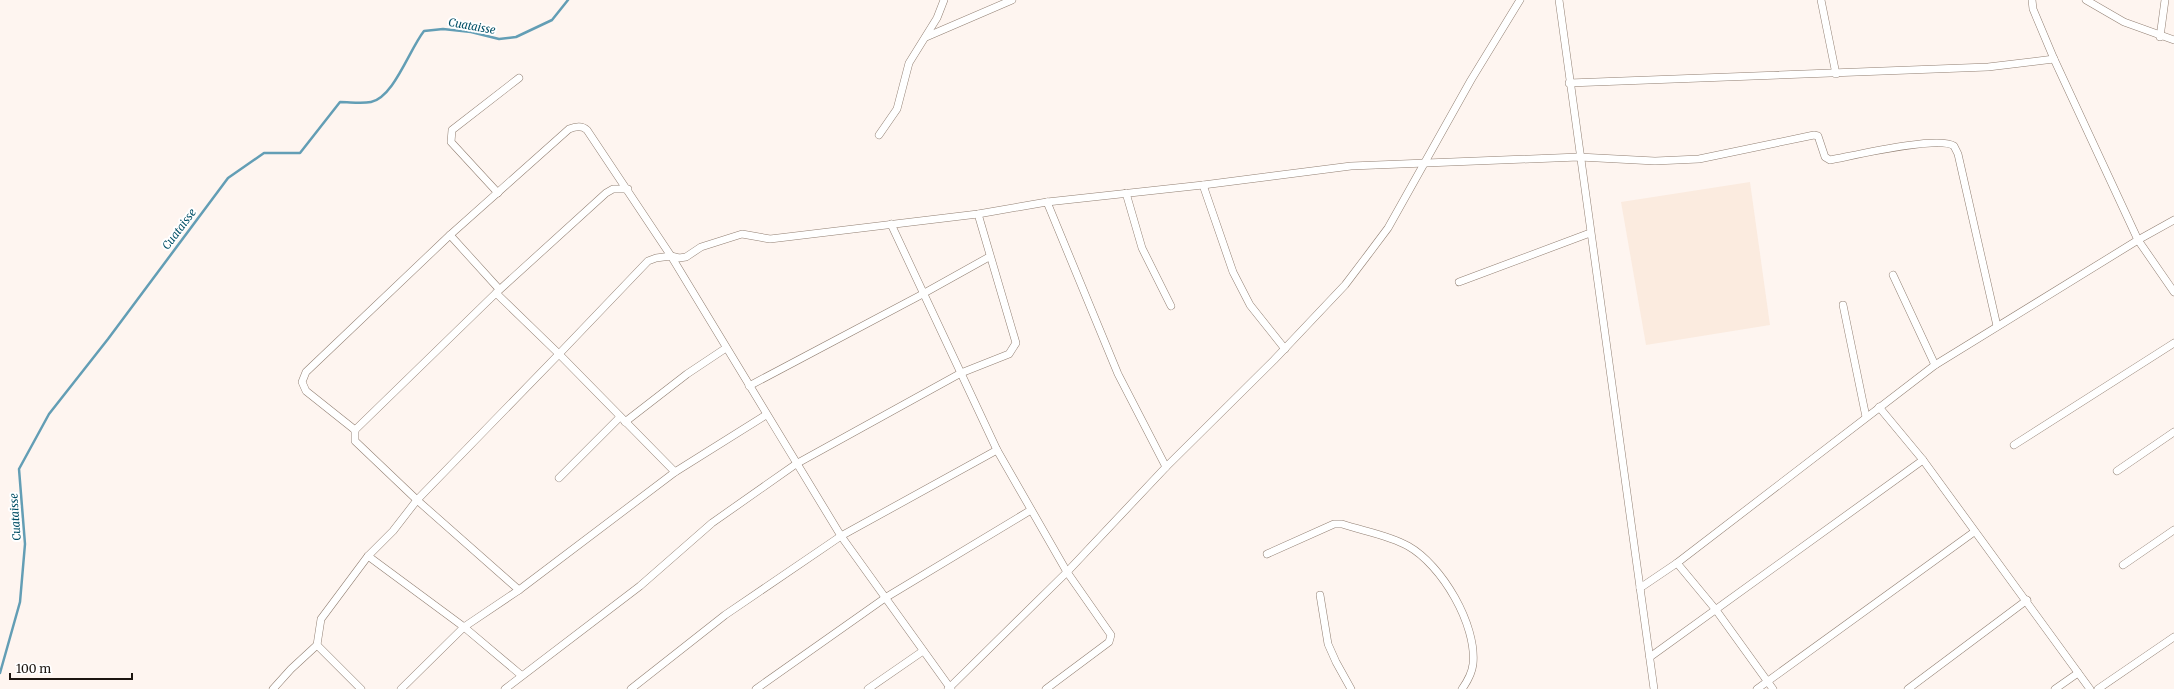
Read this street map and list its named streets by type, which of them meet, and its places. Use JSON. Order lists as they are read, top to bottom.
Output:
{
  "water": ["Cuataisse"],
  "scale_bar": "100 m"
}
